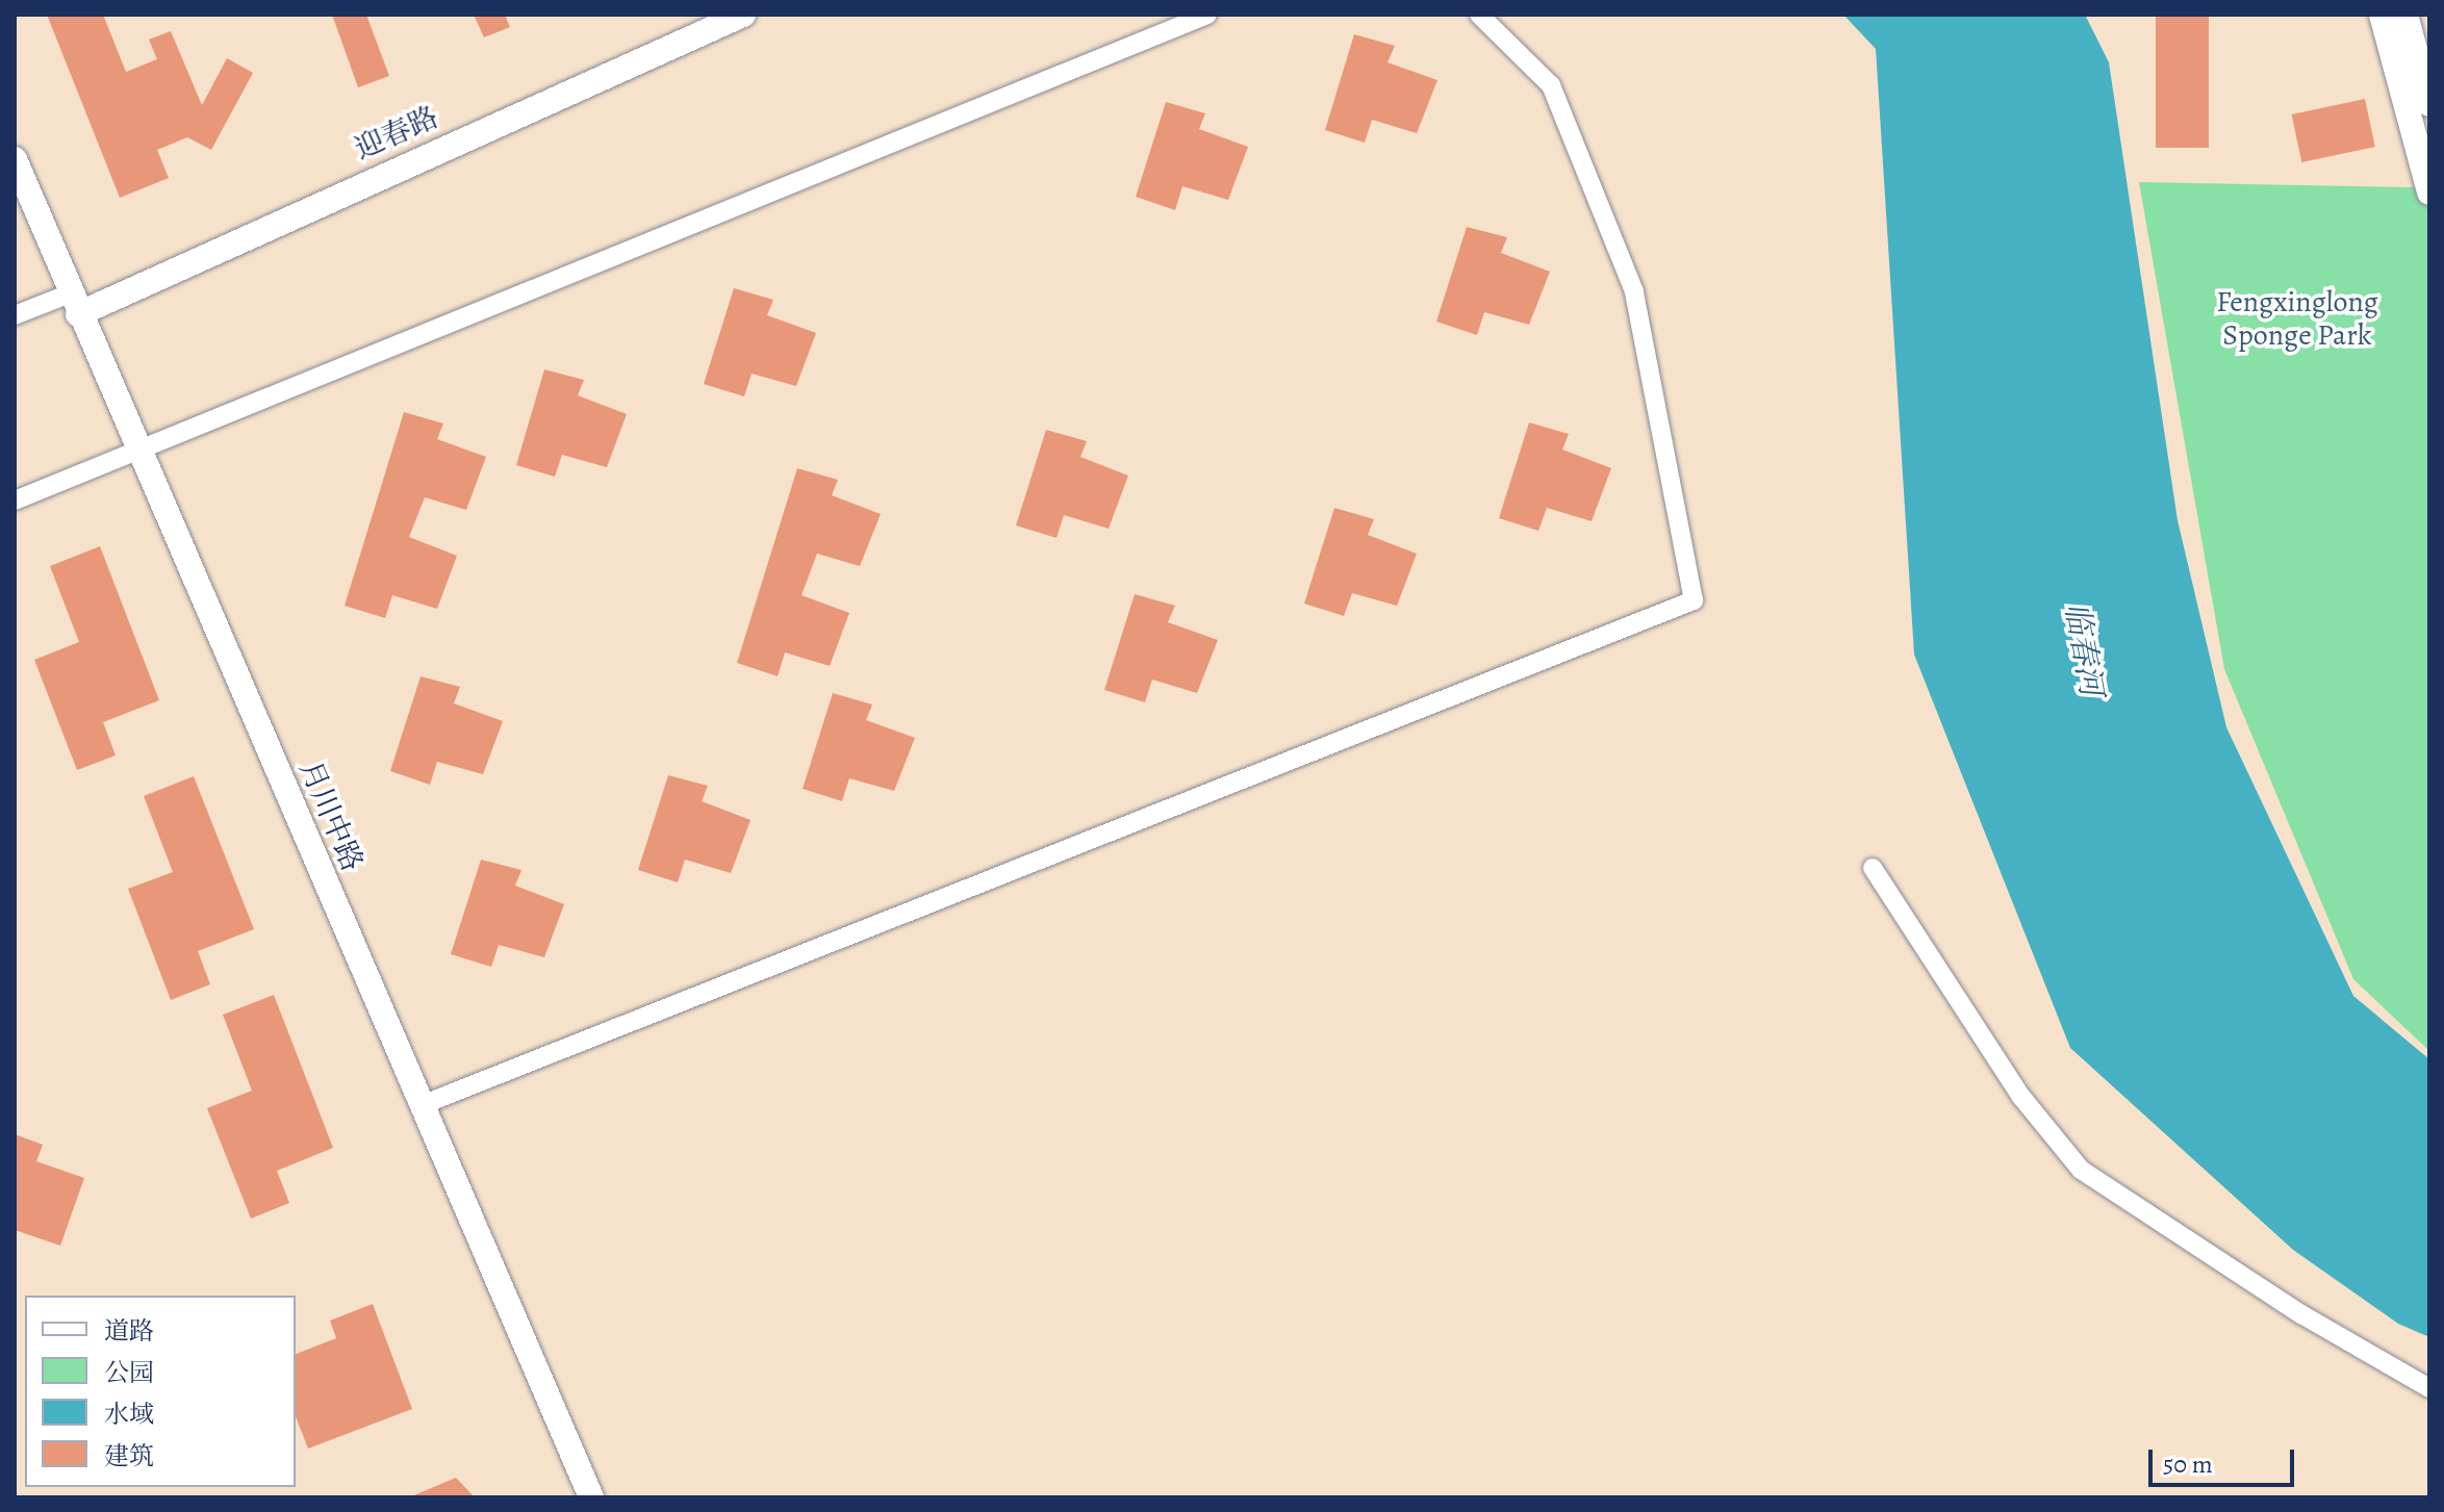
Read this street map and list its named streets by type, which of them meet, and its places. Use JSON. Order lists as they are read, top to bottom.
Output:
{
  "streets": {
    "street": ["迎春路", "月川中路"]
  },
  "crossings": [
    ["迎春路", "月川中路"]
  ],
  "water": ["临春河"],
  "parks": ["Fengxinglong Sponge Park"],
  "legend": [
    "道路",
    "公园",
    "水域",
    "建筑"
  ],
  "scale_bar": "50 m"
}
